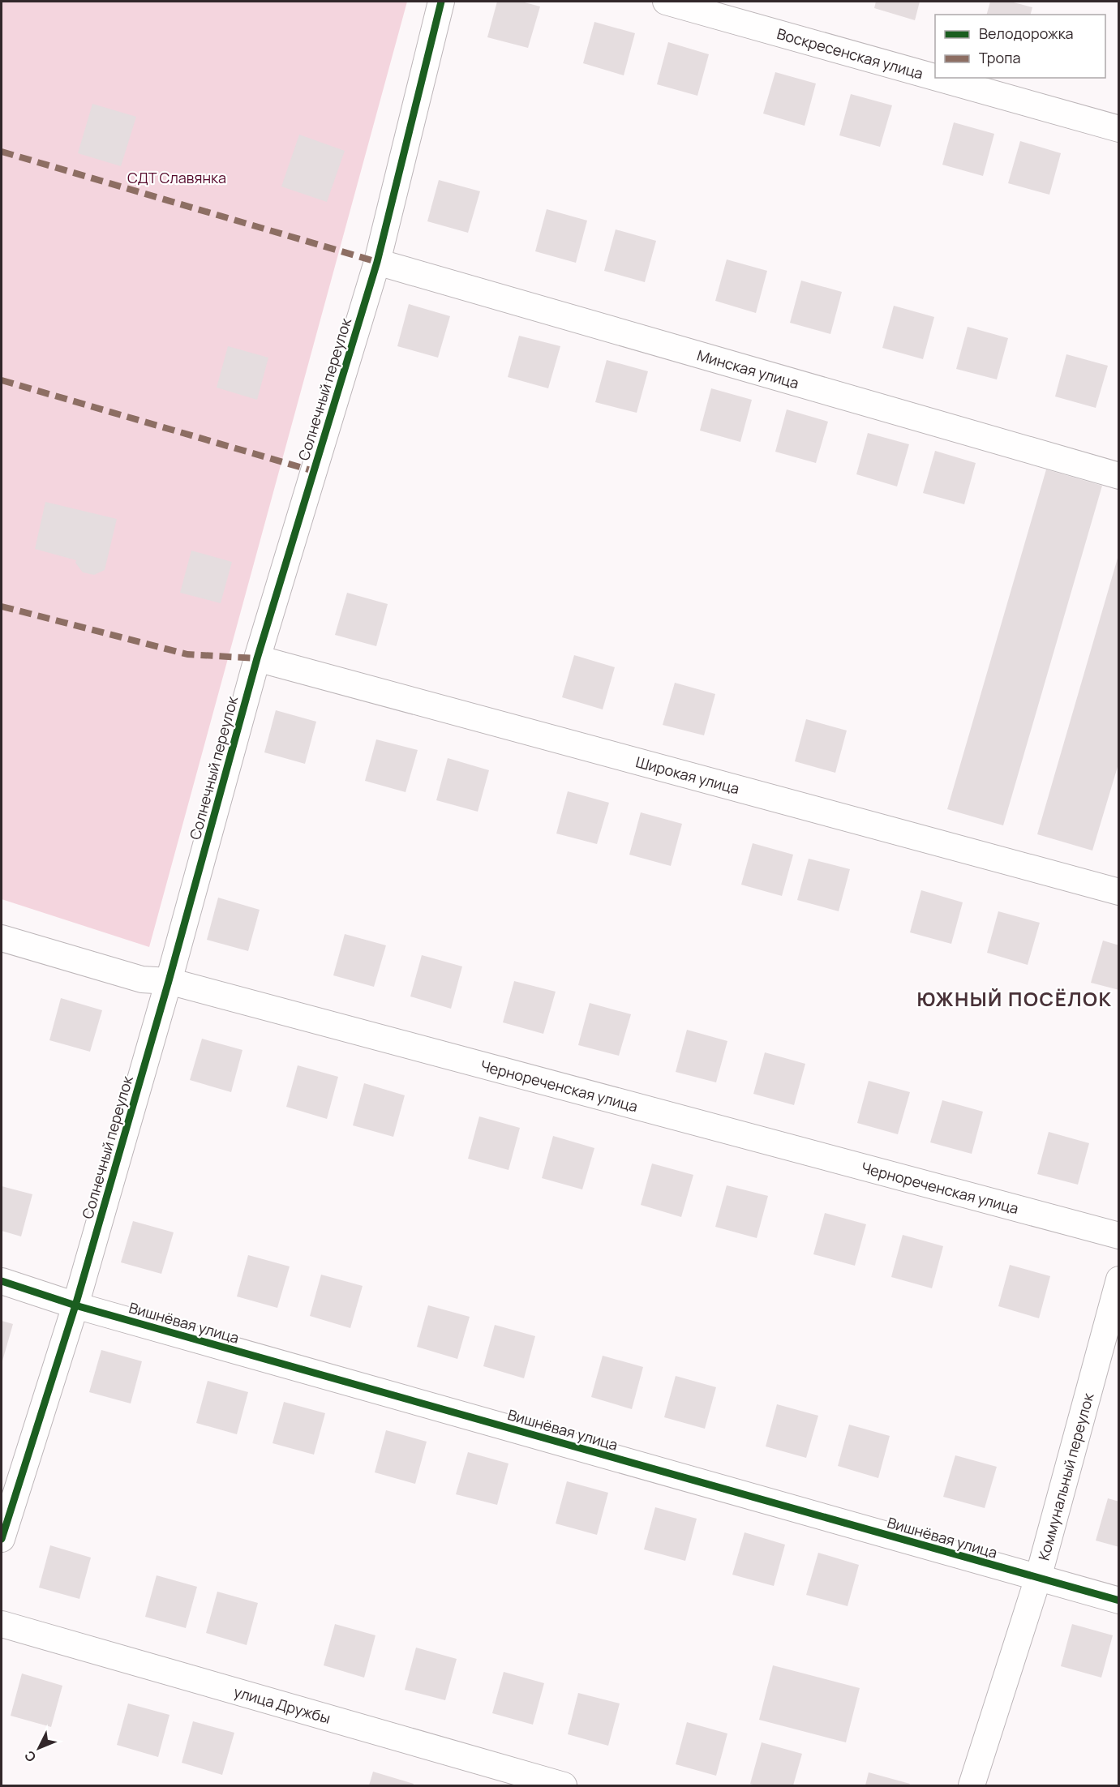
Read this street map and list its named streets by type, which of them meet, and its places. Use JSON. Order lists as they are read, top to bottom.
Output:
{
  "streets": {
    "street": [
      "Воскресенская улица",
      "Минская улица",
      "Солнечный переулок",
      "Широкая улица",
      "Чернореченская улица",
      "Вишнёвая улица",
      "Коммунальный переулок",
      "улица Дружбы"
    ]
  },
  "crossings": [
    ["Минская улица", "Солнечный переулок"],
    ["Солнечный переулок", "Широкая улица"],
    ["Солнечный переулок", "Чернореченская улица"],
    ["Солнечный переулок", "Вишнёвая улица"],
    ["Вишнёвая улица", "Коммунальный переулок"]
  ],
  "districts": ["ЮЖНЫЙ ПОСЁЛОК"],
  "parks": ["СДТ Славянка"],
  "legend": ["Велодорожка", "Тропа"],
  "north": "bottom left"
}
